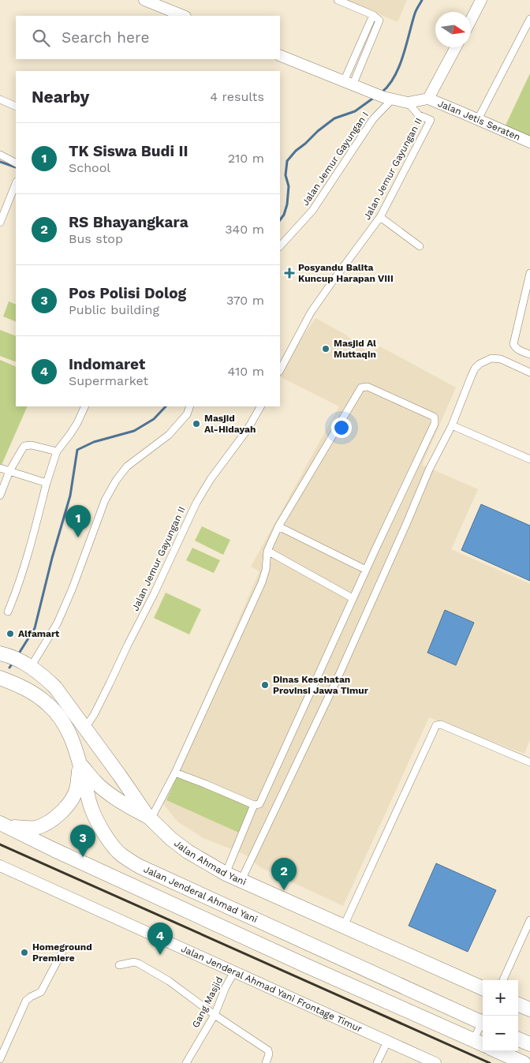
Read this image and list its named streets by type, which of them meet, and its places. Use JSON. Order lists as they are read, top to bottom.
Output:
{
  "streets": {
    "highway": ["Jalan Ahmad Yani", "Jalan Jenderal Ahmad Yani"],
    "street": [
      "Jalan Jetis Seraten",
      "Jalan Jemur Gayungan I",
      "Jalan Jemur Gayungan II",
      "Jalan Jenderal Ahmad Yani Frontage Timur",
      "Gang Masjid"
    ]
  },
  "crossings": [
    ["Jalan Jemur Gayungan II", "Jalan Ahmad Yani"],
    ["Jalan Jenderal Ahmad Yani Frontage Timur", "Gang Masjid"]
  ],
  "places": {
    "health": ["Posyandu Balita Kuncup Harapan VIII"],
    "other": [
      "Masjid Al Muttaqin",
      "Masjid Al-Hidayah",
      "Alfamart",
      "Dinas Kesehatan Provinsi Jawa Timur",
      "Homeground Premiere"
    ]
  },
  "north": "right",
  "page": {
    "search": "Search here",
    "heading": ["Nearby", "4 results"],
    "list": [
      {
        "mark": "1",
        "name": "TK Siswa Budi II",
        "note": "School",
        "value": "210 m"
      },
      {
        "mark": "2",
        "name": "RS Bhayangkara",
        "note": "Bus stop",
        "value": "340 m"
      },
      {
        "mark": "3",
        "name": "Pos Polisi Dolog",
        "note": "Public building",
        "value": "370 m"
      },
      {
        "mark": "4",
        "name": "Indomaret",
        "note": "Supermarket",
        "value": "410 m"
      }
    ],
    "pins": [
      "1",
      "3",
      "2",
      "4"
    ],
    "map_buttons": ["+", "−"]
  }
}
